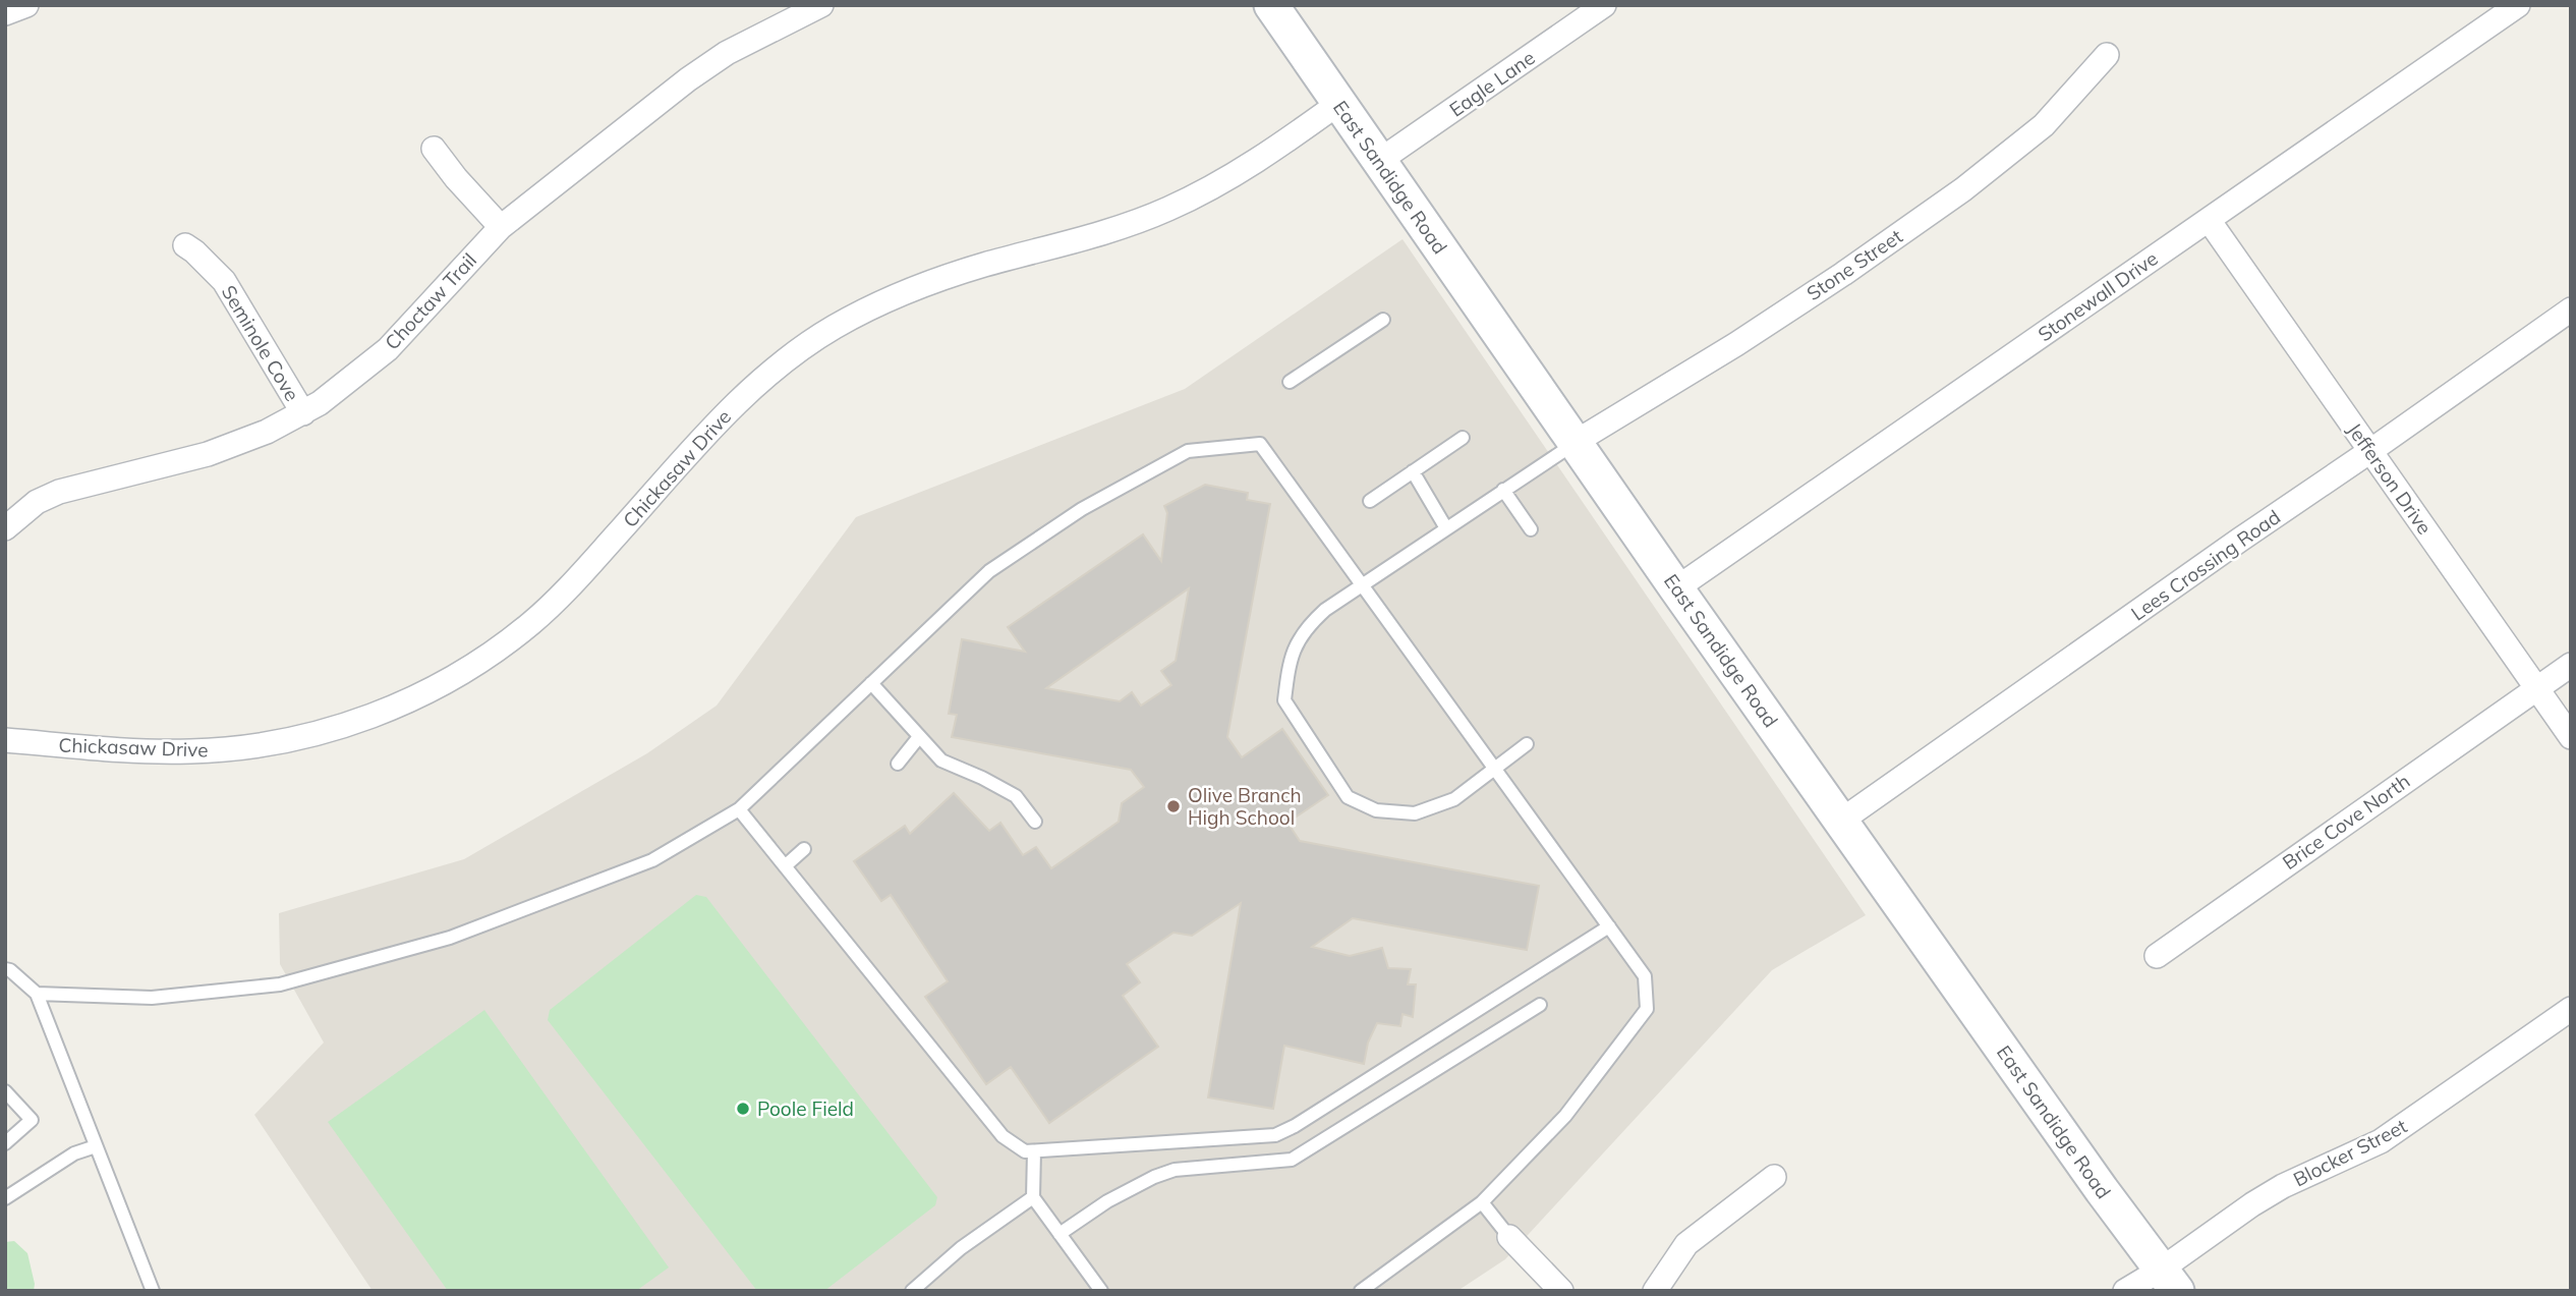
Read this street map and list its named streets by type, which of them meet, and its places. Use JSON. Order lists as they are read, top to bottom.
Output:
{
  "streets": {
    "street": [
      "Eagle Lane",
      "East Sandidge Road",
      "Stone Street",
      "Stonewall Drive",
      "Choctaw Trail",
      "Seminole Cove",
      "Chickasaw Drive",
      "Jefferson Drive",
      "Lees Crossing Road",
      "Brice Cove North",
      "Blocker Street"
    ]
  },
  "crossings": [
    ["Eagle Lane", "East Sandidge Road"],
    ["East Sandidge Road", "Stone Street"],
    ["East Sandidge Road", "Stonewall Drive"],
    ["East Sandidge Road", "Chickasaw Drive"],
    ["East Sandidge Road", "Lees Crossing Road"],
    ["East Sandidge Road", "Blocker Street"],
    ["Stonewall Drive", "Jefferson Drive"],
    ["Choctaw Trail", "Seminole Cove"],
    ["Jefferson Drive", "Lees Crossing Road"],
    ["Jefferson Drive", "Brice Cove North"]
  ],
  "places": ["Olive Branch High School", "Poole Field"]
}
